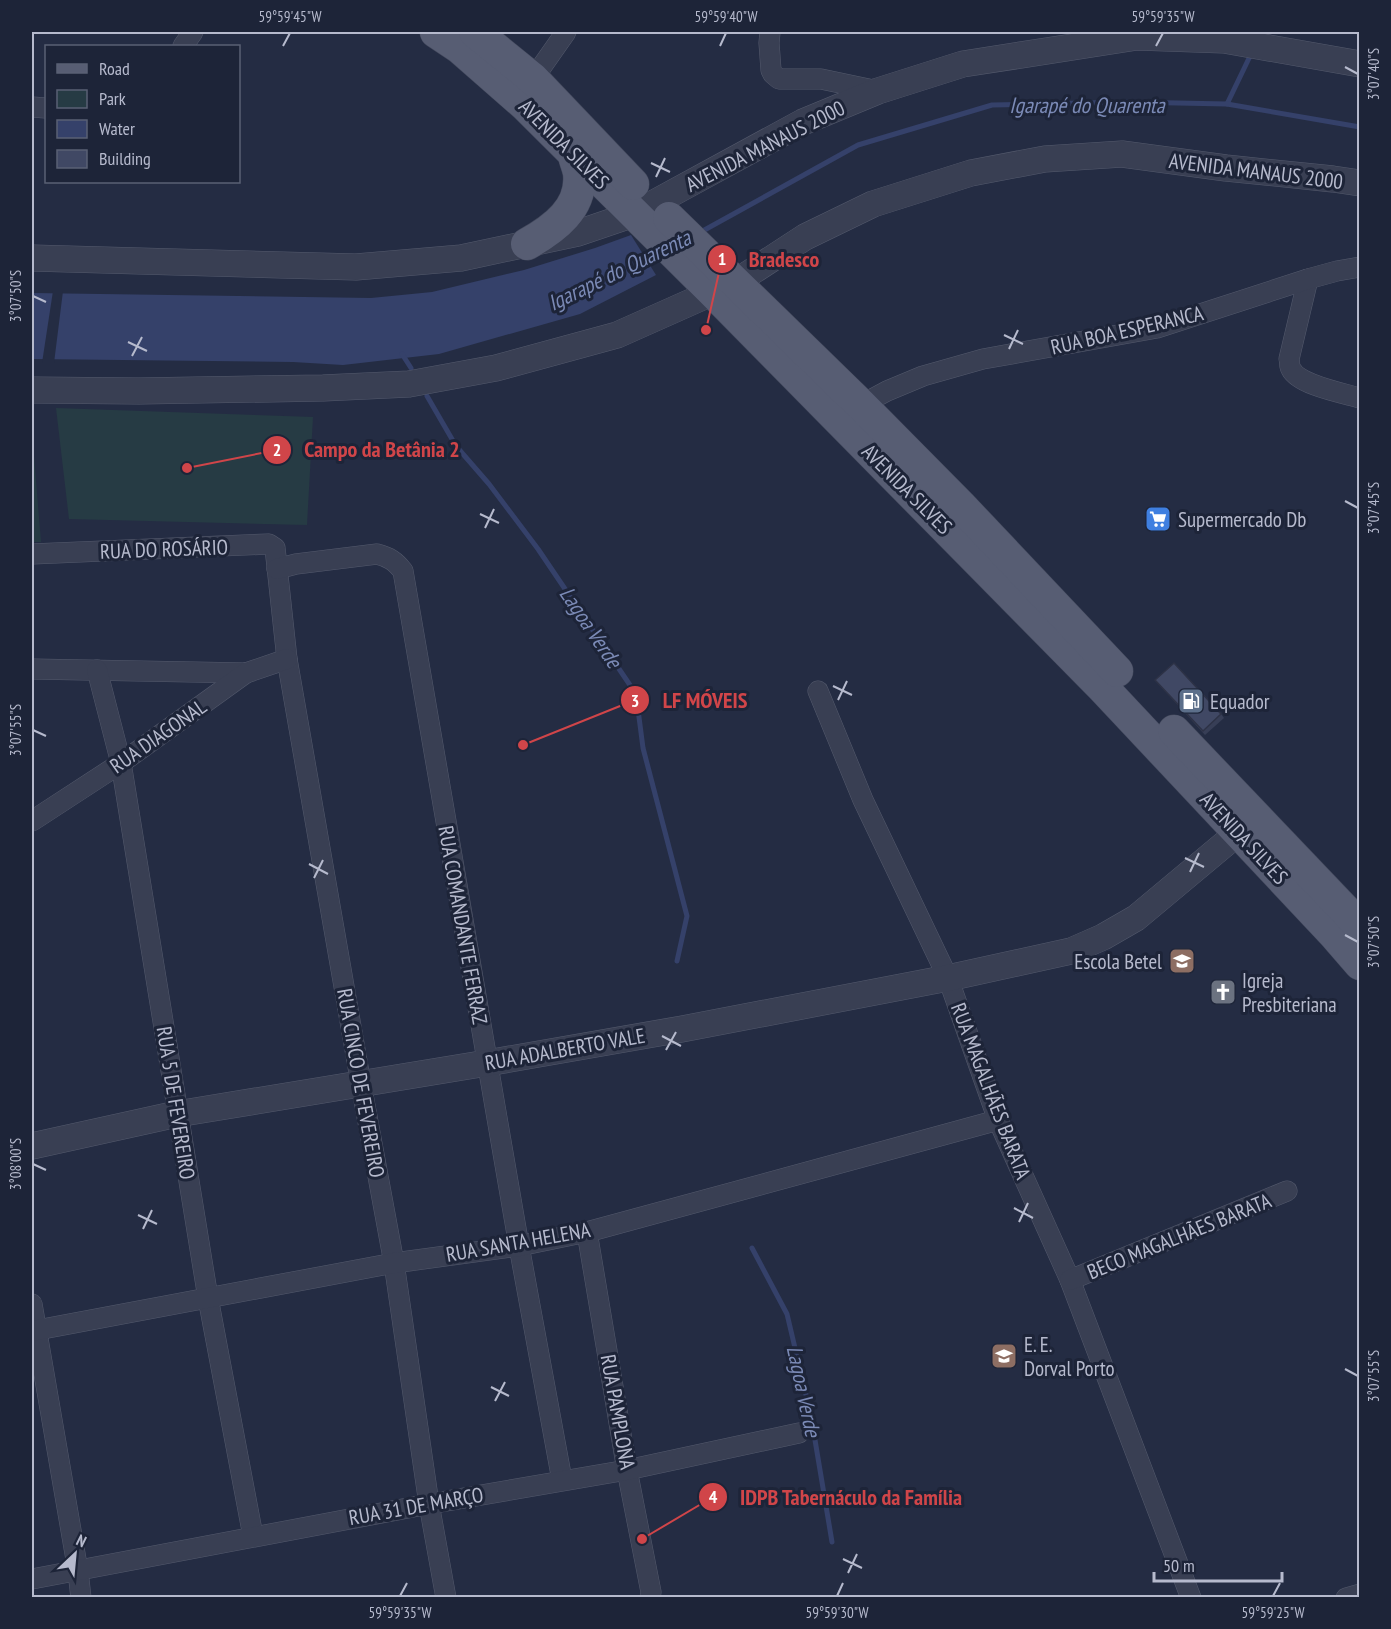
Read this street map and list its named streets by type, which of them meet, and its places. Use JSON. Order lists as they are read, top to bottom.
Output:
{
  "streets": {
    "main road": ["AVENIDA SILVES"],
    "street": [
      "AVENIDA MANAUS 2000",
      "RUA BOA ESPERANCA",
      "RUA DO ROSÁRIO",
      "RUA DIAGONAL",
      "RUA COMANDANTE FERRAZ",
      "RUA ADALBERTO VALE",
      "RUA CINCO DE FEVEREIRO",
      "RUA MAGALHÃES BARATA",
      "RUA 5 DE FEVEREIRO",
      "BECO MAGALHÃES BARATA",
      "RUA SANTA HELENA",
      "RUA PAMPLONA",
      "RUA 31 DE MARÇO"
    ]
  },
  "crossings": [
    ["AVENIDA SILVES", "AVENIDA MANAUS 2000"],
    ["AVENIDA SILVES", "RUA BOA ESPERANCA"],
    ["AVENIDA SILVES", "RUA ADALBERTO VALE"],
    ["RUA DO ROSÁRIO", "RUA COMANDANTE FERRAZ"],
    ["RUA DO ROSÁRIO", "RUA CINCO DE FEVEREIRO"],
    ["RUA DIAGONAL", "RUA CINCO DE FEVEREIRO"],
    ["RUA DIAGONAL", "RUA 5 DE FEVEREIRO"],
    ["RUA COMANDANTE FERRAZ", "RUA ADALBERTO VALE"],
    ["RUA COMANDANTE FERRAZ", "RUA CINCO DE FEVEREIRO"],
    ["RUA COMANDANTE FERRAZ", "RUA SANTA HELENA"],
    ["RUA COMANDANTE FERRAZ", "RUA 31 DE MARÇO"],
    ["RUA ADALBERTO VALE", "RUA CINCO DE FEVEREIRO"],
    ["RUA ADALBERTO VALE", "RUA MAGALHÃES BARATA"],
    ["RUA ADALBERTO VALE", "RUA 5 DE FEVEREIRO"],
    ["RUA CINCO DE FEVEREIRO", "RUA SANTA HELENA"],
    ["RUA CINCO DE FEVEREIRO", "RUA 31 DE MARÇO"],
    ["RUA MAGALHÃES BARATA", "BECO MAGALHÃES BARATA"],
    ["RUA MAGALHÃES BARATA", "RUA SANTA HELENA"],
    ["RUA 5 DE FEVEREIRO", "RUA SANTA HELENA"],
    ["RUA 5 DE FEVEREIRO", "RUA 31 DE MARÇO"],
    ["RUA SANTA HELENA", "RUA PAMPLONA"],
    ["RUA PAMPLONA", "RUA 31 DE MARÇO"]
  ],
  "water": ["Igarapé do Quarenta", "Lagoa Verde"],
  "places": {
    "other": [
      "Bradesco",
      "Campo da Betânia 2",
      "LF MÓVEIS",
      "IDPB Tabernáculo da Família"
    ],
    "supermarket": ["Supermercado Db"],
    "fuel station": ["Equador"],
    "school or university": ["Escola Betel", "E. E. Dorval Porto"],
    "church": ["Igreja Presbiteriana"]
  },
  "legend": [
    "Road",
    "Park",
    "Water",
    "Building"
  ],
  "scale_bar": "50 m",
  "north": "top right",
  "coordinates": [
    "59°59'45\"W",
    "59°59'40\"W",
    "59°59'35\"W",
    "3°07'40\"S",
    "3°07'50\"S",
    "3°07'45\"S",
    "3°07'55\"S",
    "3°08'00\"S",
    "59°59'30\"W",
    "59°59'25\"W"
  ]
}
